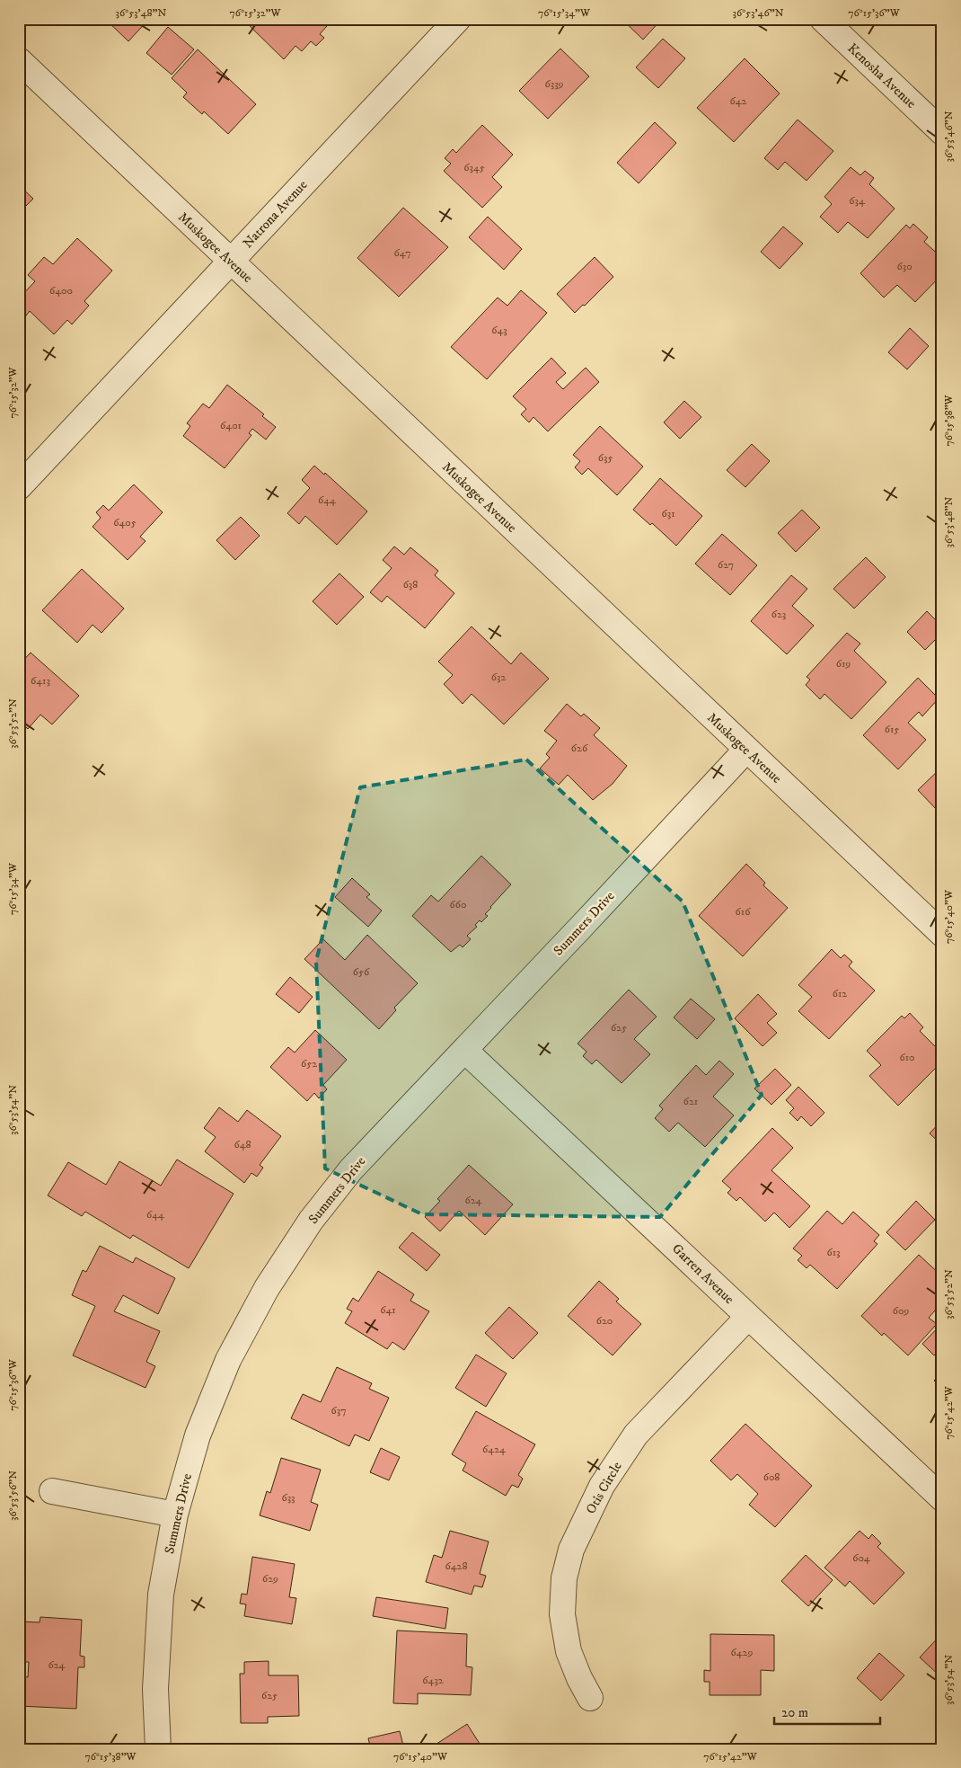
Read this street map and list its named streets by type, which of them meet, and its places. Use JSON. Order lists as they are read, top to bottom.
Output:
{
  "streets": {
    "street": [
      "Kenosha Avenue",
      "Natrona Avenue",
      "Muskogee Avenue",
      "Summers Drive",
      "Garren Avenue",
      "Otis Circle"
    ]
  },
  "crossings": [
    ["Natrona Avenue", "Muskogee Avenue"],
    ["Muskogee Avenue", "Summers Drive"],
    ["Summers Drive", "Garren Avenue"],
    ["Garren Avenue", "Otis Circle"]
  ],
  "house_numbers": [
    "6339",
    "642",
    "6345",
    "634",
    "647",
    "630",
    "6400",
    "643",
    "6401",
    "635",
    "644",
    "631",
    "6405",
    "627",
    "638",
    "623",
    "619",
    "632",
    "6413",
    "615",
    "626",
    "660",
    "616",
    "656",
    "612",
    "625",
    "610",
    "652",
    "621",
    "648",
    "624",
    "644",
    "613",
    "641",
    "609",
    "620",
    "637",
    "6424",
    "608",
    "633",
    "604",
    "6428",
    "629",
    "6429",
    "624",
    "6432",
    "625"
  ],
  "scale_bar": "20 m",
  "coordinates": [
    "36°53'48\"N",
    "76°15'32\"W",
    "76°15'34\"W",
    "36°53'46\"N",
    "76°15'36\"W",
    "76°15'38\"W",
    "36°53'52\"N",
    "76°15'40\"W",
    "36°53'54\"N",
    "76°15'42\"W",
    "36°53'56\"N"
  ]
}
